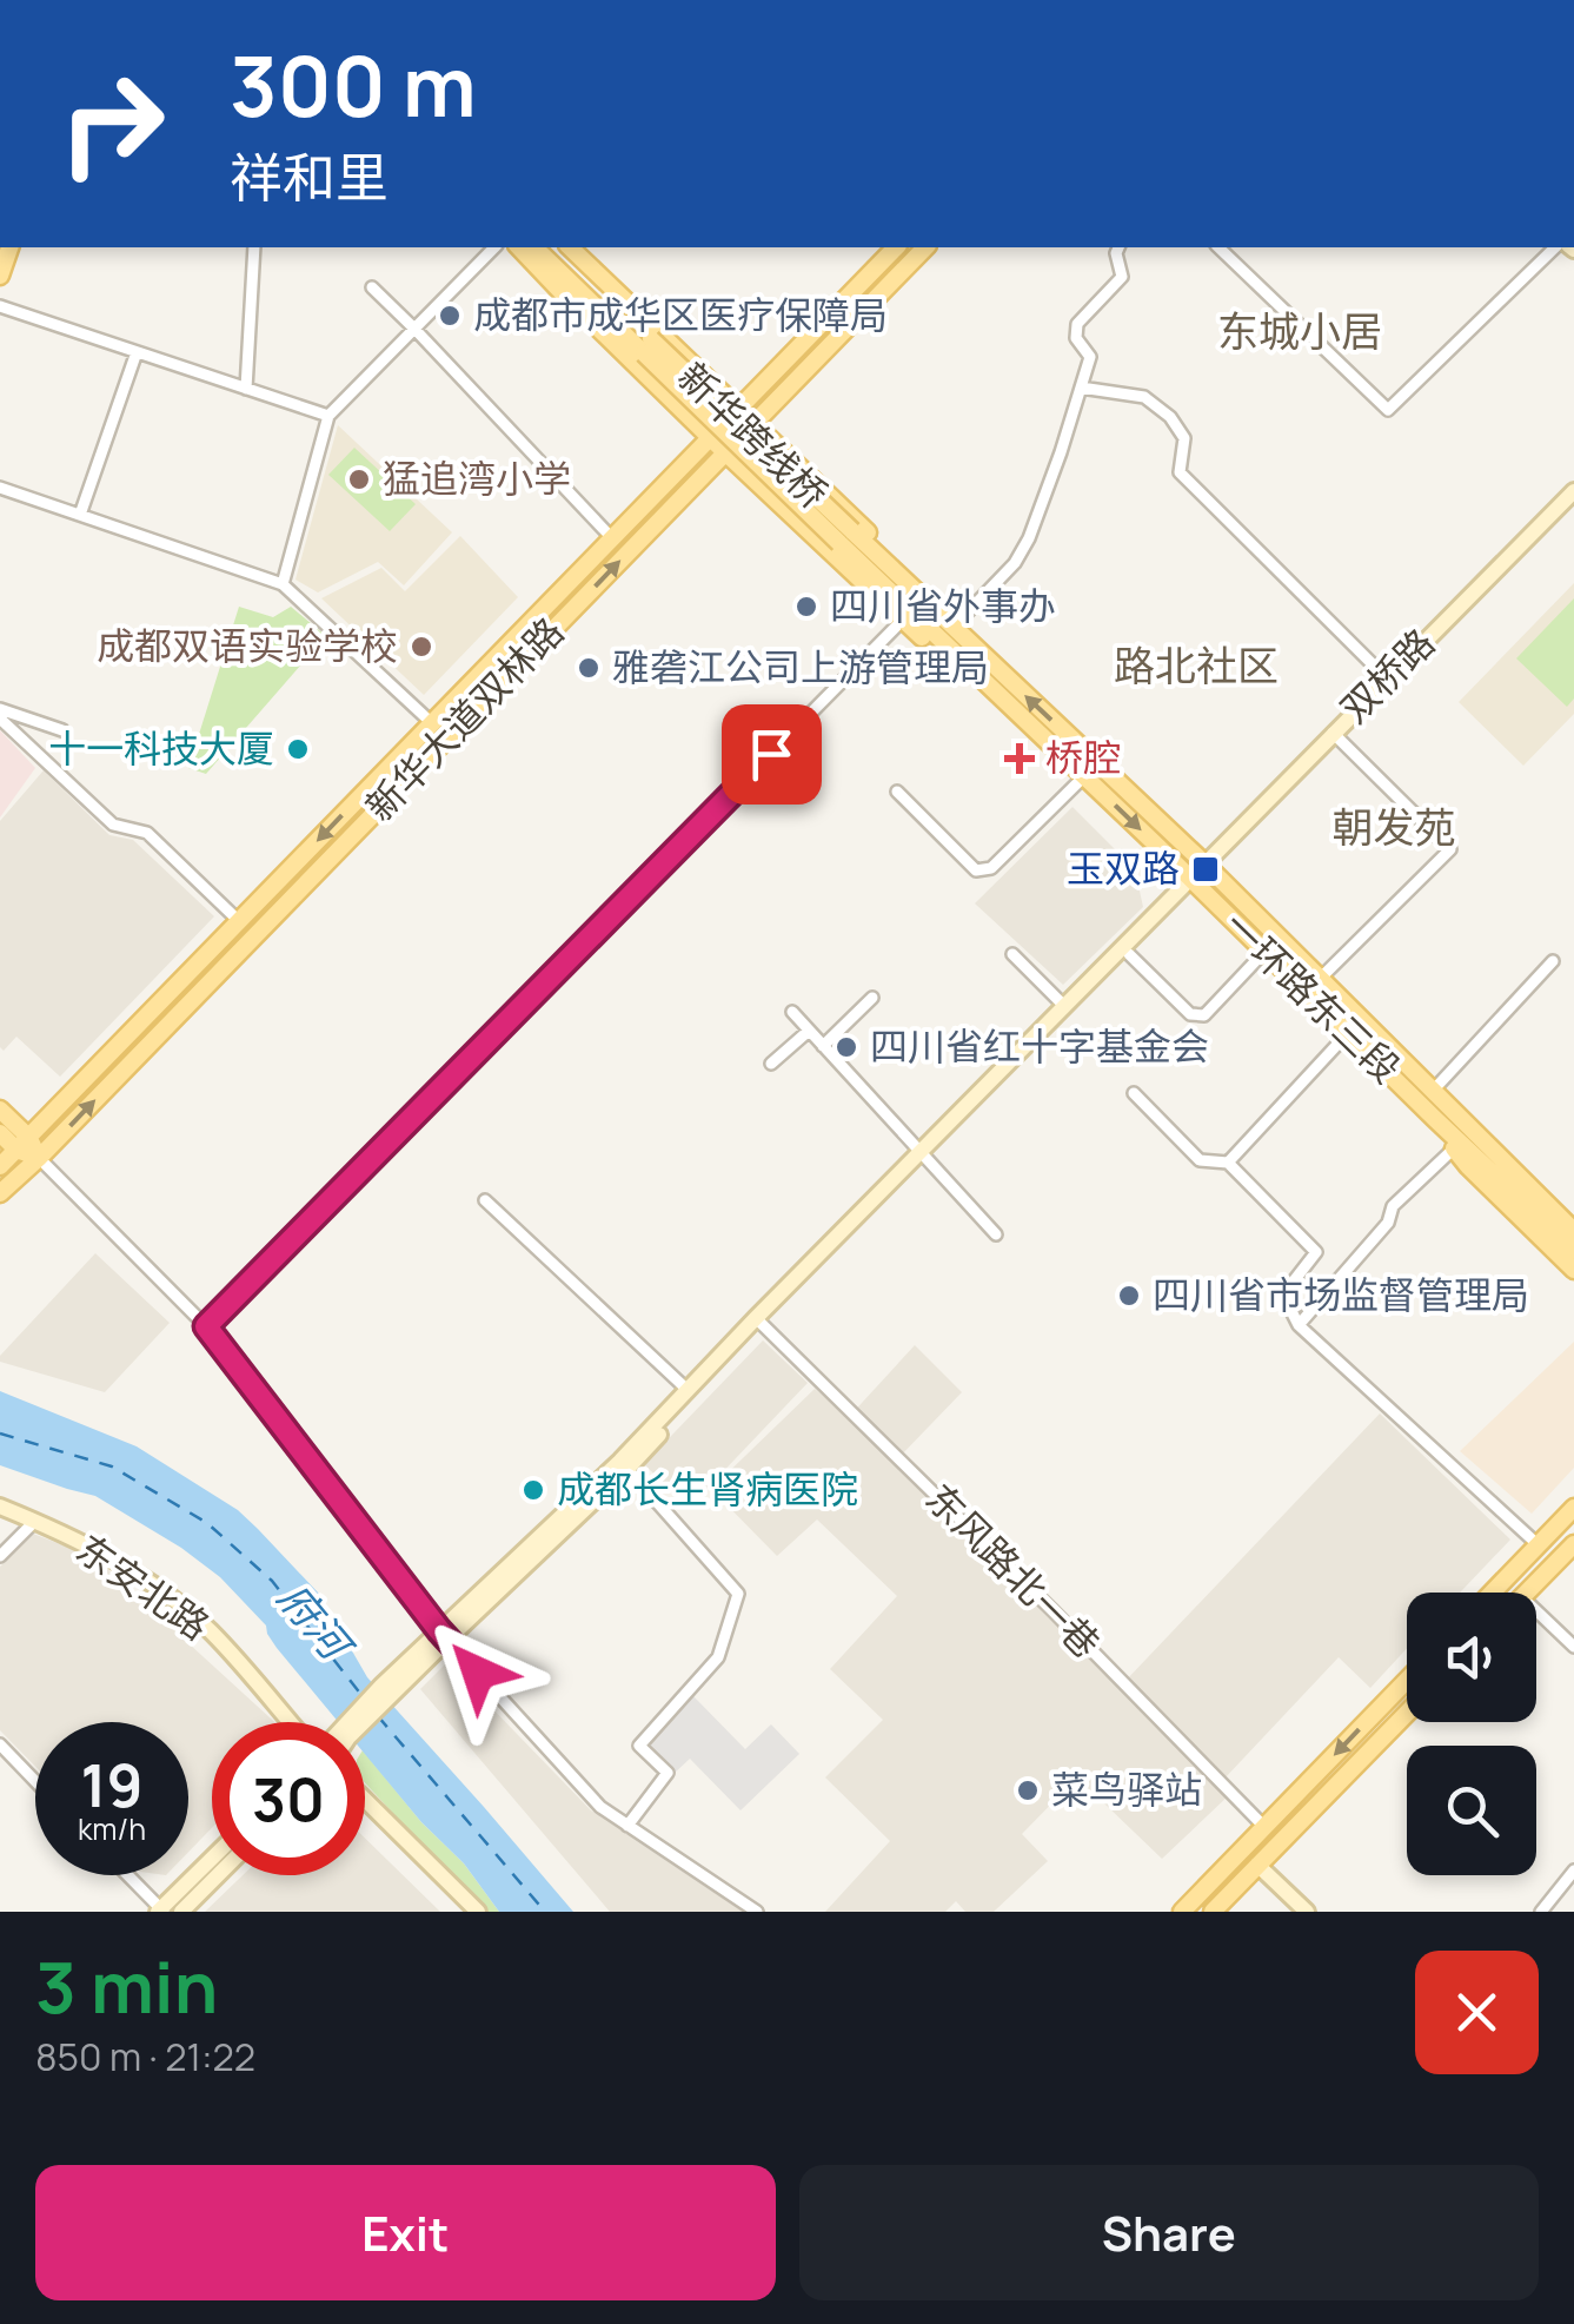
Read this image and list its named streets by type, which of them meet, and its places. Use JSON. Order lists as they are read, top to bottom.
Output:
{
  "streets": {
    "main road": [
      "新华跨线桥",
      "双桥路",
      "新华大道双林路",
      "一环路东三段",
      "东安北路"
    ],
    "street": ["东风路北一巷"]
  },
  "crossings": [
    ["新华跨线桥", "一环路东三段"],
    ["双桥路", "一环路东三段"]
  ],
  "districts": ["东城小居", "路北社区", "朝发苑"],
  "water": ["府河"],
  "places": {
    "other": [
      "成都市成华区医疗保障局",
      "猛追湾小学",
      "四川省外事办",
      "成都双语实验学校",
      "雅砻江公司上游管理局",
      "十一科技大厦",
      "四川省红十字基金会",
      "四川省市场监督管理局",
      "成都长生肾病医院",
      "菜鸟驿站"
    ],
    "health": ["桥腔"],
    "transit": ["玉双路"]
  },
  "page": {
    "turn": ["300 m", "祥和里"],
    "speed": "19 km/h",
    "limit": "30",
    "heading": ["3 min", "850 m · 21:22"],
    "buttons": ["Exit", "Share"]
  }
}
